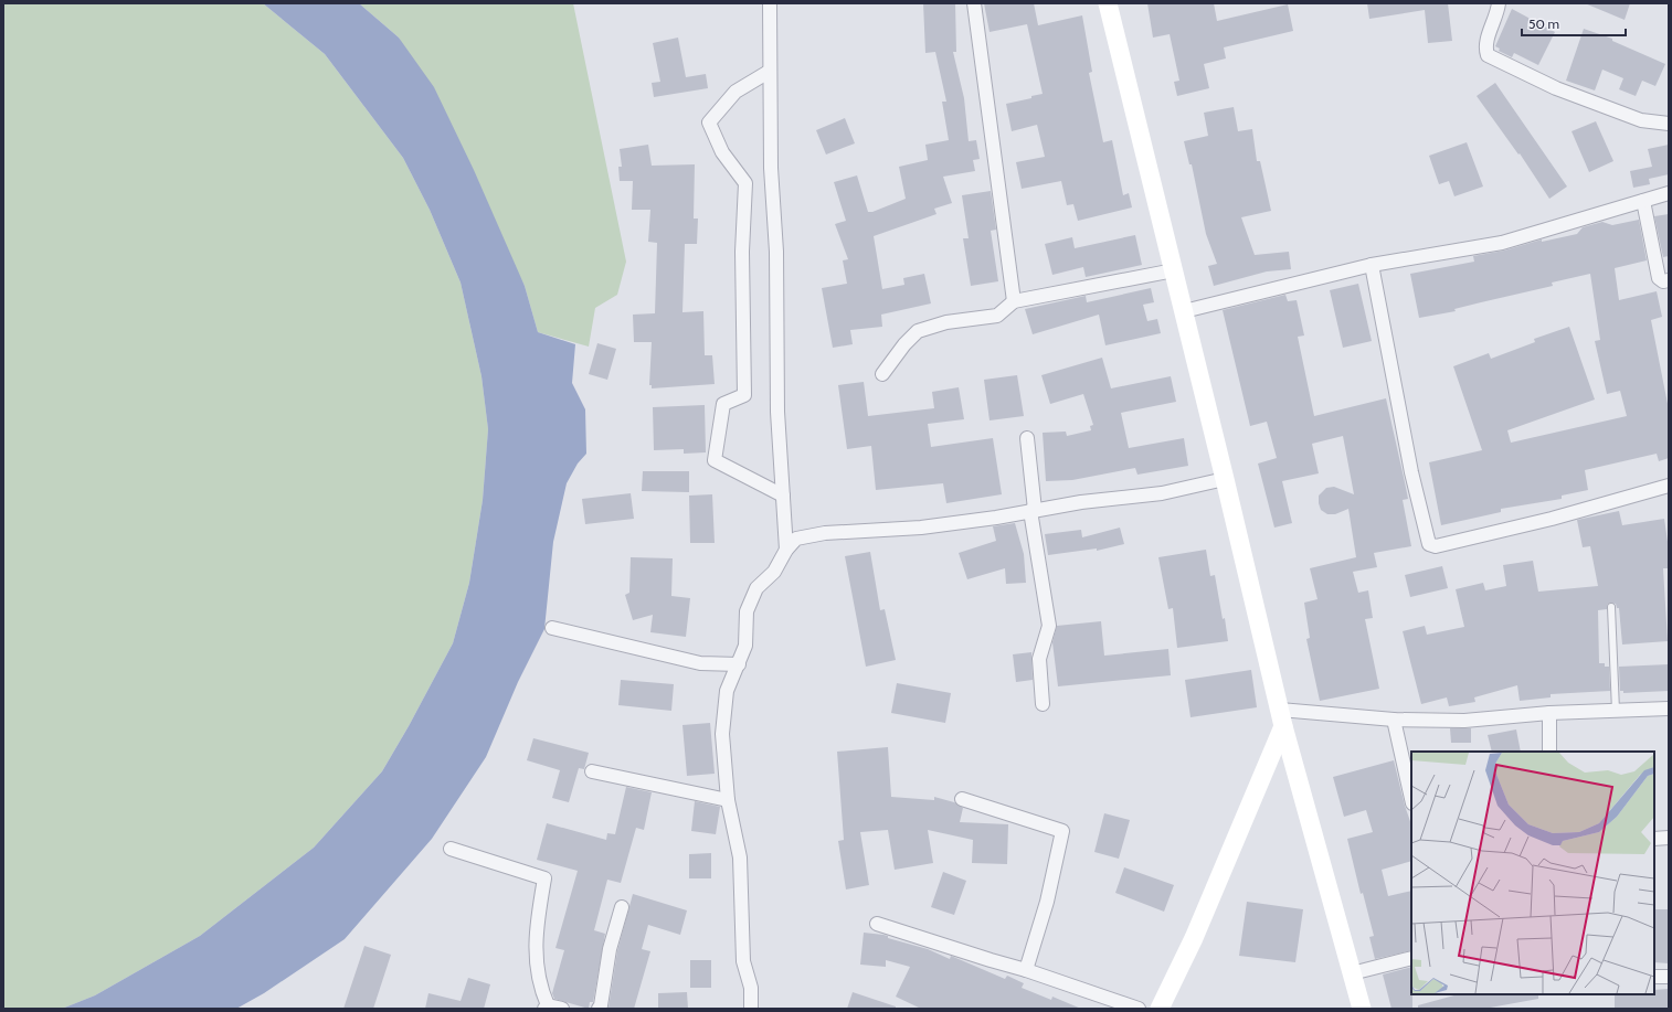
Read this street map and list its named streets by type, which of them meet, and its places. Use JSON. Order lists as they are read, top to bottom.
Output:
{
  "scale_bar": "50 m"
}
